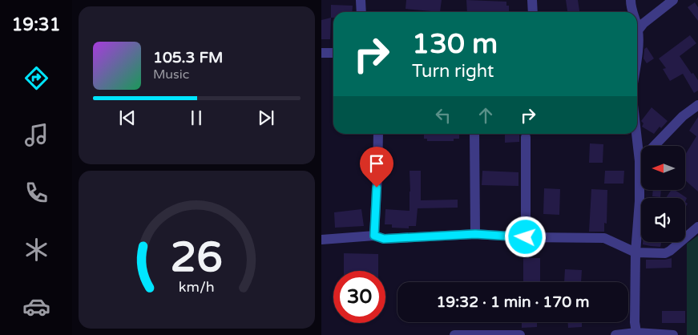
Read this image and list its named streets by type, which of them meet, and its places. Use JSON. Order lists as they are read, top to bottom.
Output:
{
  "north": "left",
  "page": {
    "tabs": "19:31",
    "turn": ["130 m", "Turn right"],
    "song": ["105.3 FM", "Music"],
    "limit": "30",
    "trip": "19:32 · 1 min · 170 m",
    "gauge": ["26", "km/h"]
  }
}
